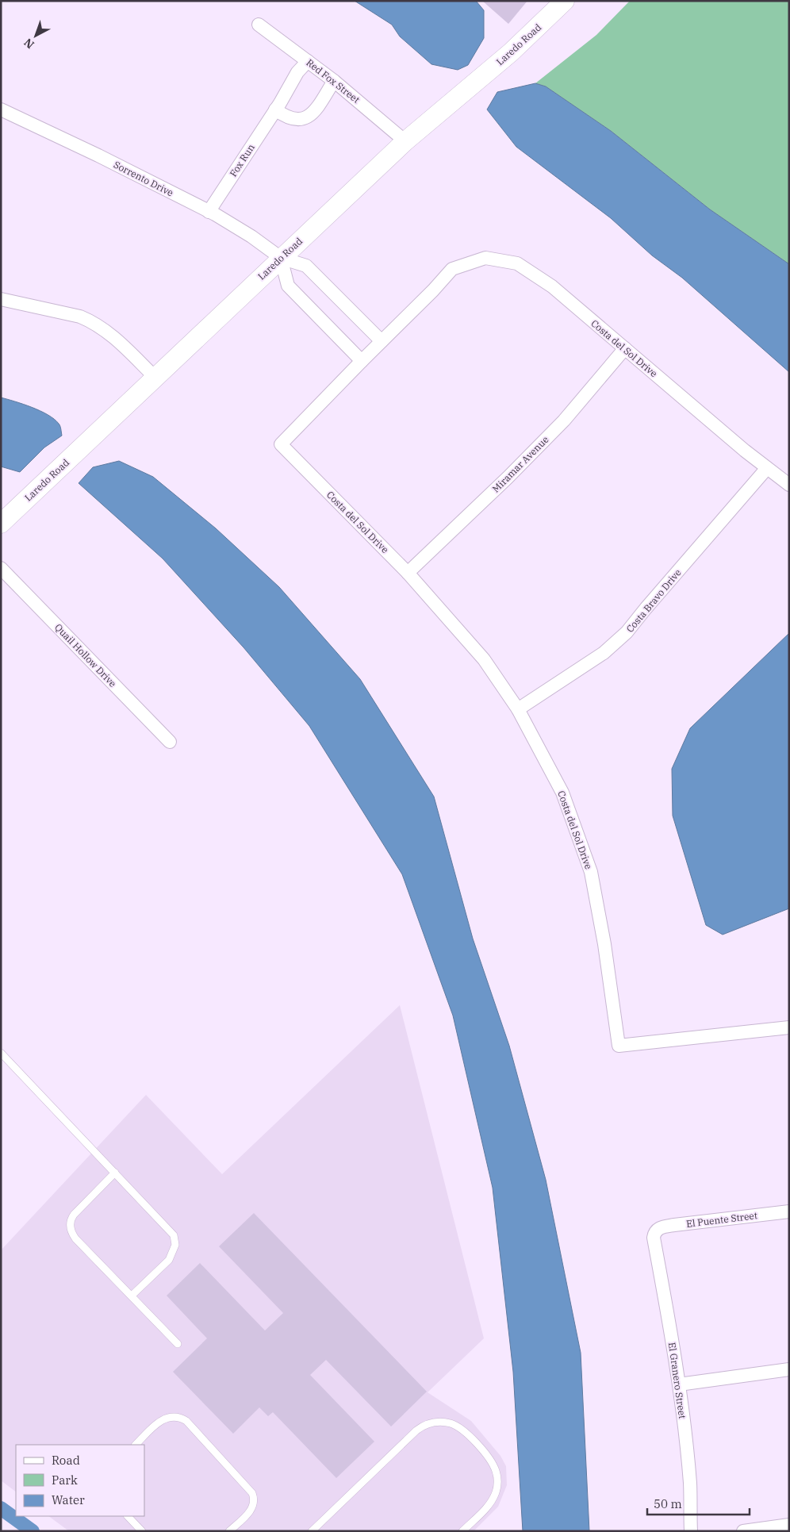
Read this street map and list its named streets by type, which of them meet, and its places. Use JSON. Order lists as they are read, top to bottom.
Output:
{
  "streets": {
    "street": [
      "Laredo Road",
      "Red Fox Street",
      "Fox Run",
      "Sorrento Drive",
      "Costa del Sol Drive",
      "Miramar Avenue",
      "Costa Bravo Drive",
      "Quail Hollow Drive",
      "El Puente Street",
      "El Granero Street"
    ]
  },
  "crossings": [
    ["Laredo Road", "Red Fox Street"],
    ["Laredo Road", "Sorrento Drive"],
    ["Red Fox Street", "Fox Run"],
    ["Fox Run", "Sorrento Drive"],
    ["Sorrento Drive", "Costa del Sol Drive"],
    ["Costa del Sol Drive", "Miramar Avenue"],
    ["Costa del Sol Drive", "Costa Bravo Drive"],
    ["El Puente Street", "El Granero Street"]
  ],
  "legend": ["Road", "Park", "Water"],
  "scale_bar": "50 m",
  "north": "bottom left"
}
